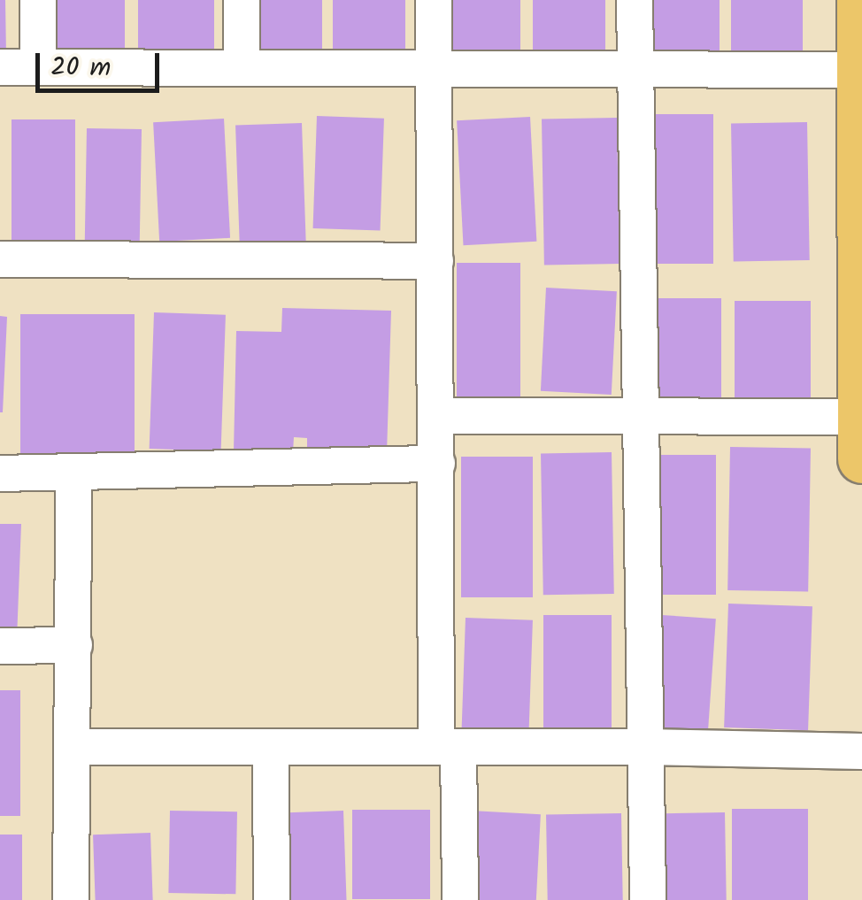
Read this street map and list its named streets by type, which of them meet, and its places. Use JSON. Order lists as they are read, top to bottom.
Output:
{
  "scale_bar": "20 m"
}
